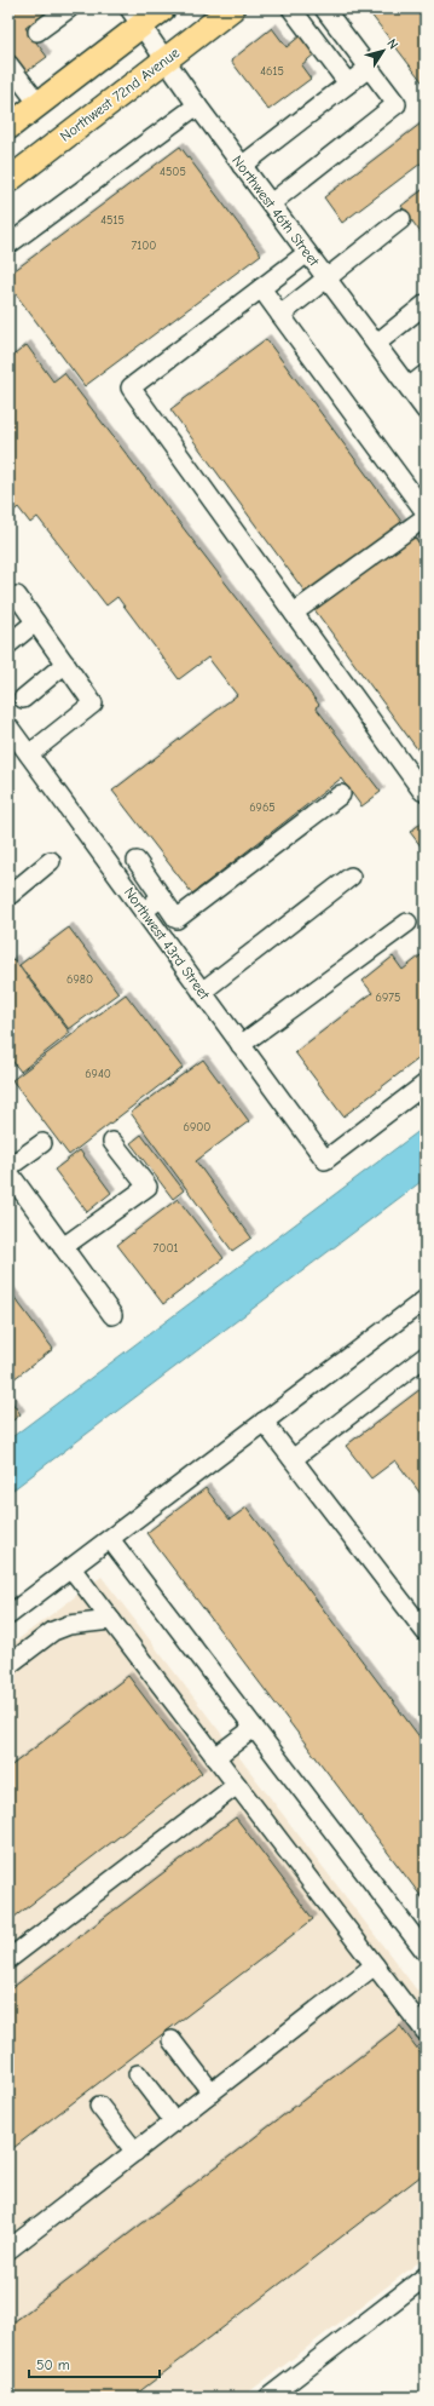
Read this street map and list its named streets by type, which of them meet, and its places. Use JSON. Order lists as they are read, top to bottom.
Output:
{
  "streets": {
    "main road": ["Northwest 72nd Avenue"],
    "street": ["Northwest 46th Street", "Northwest 43rd Street"]
  },
  "crossings": [
    ["Northwest 72nd Avenue", "Northwest 46th Street"]
  ],
  "house_numbers": [
    "4615",
    "4505",
    "4515",
    "7100",
    "6965",
    "6980",
    "6975",
    "6940",
    "6900",
    "7001"
  ],
  "scale_bar": "50 m",
  "north": "top right"
}
